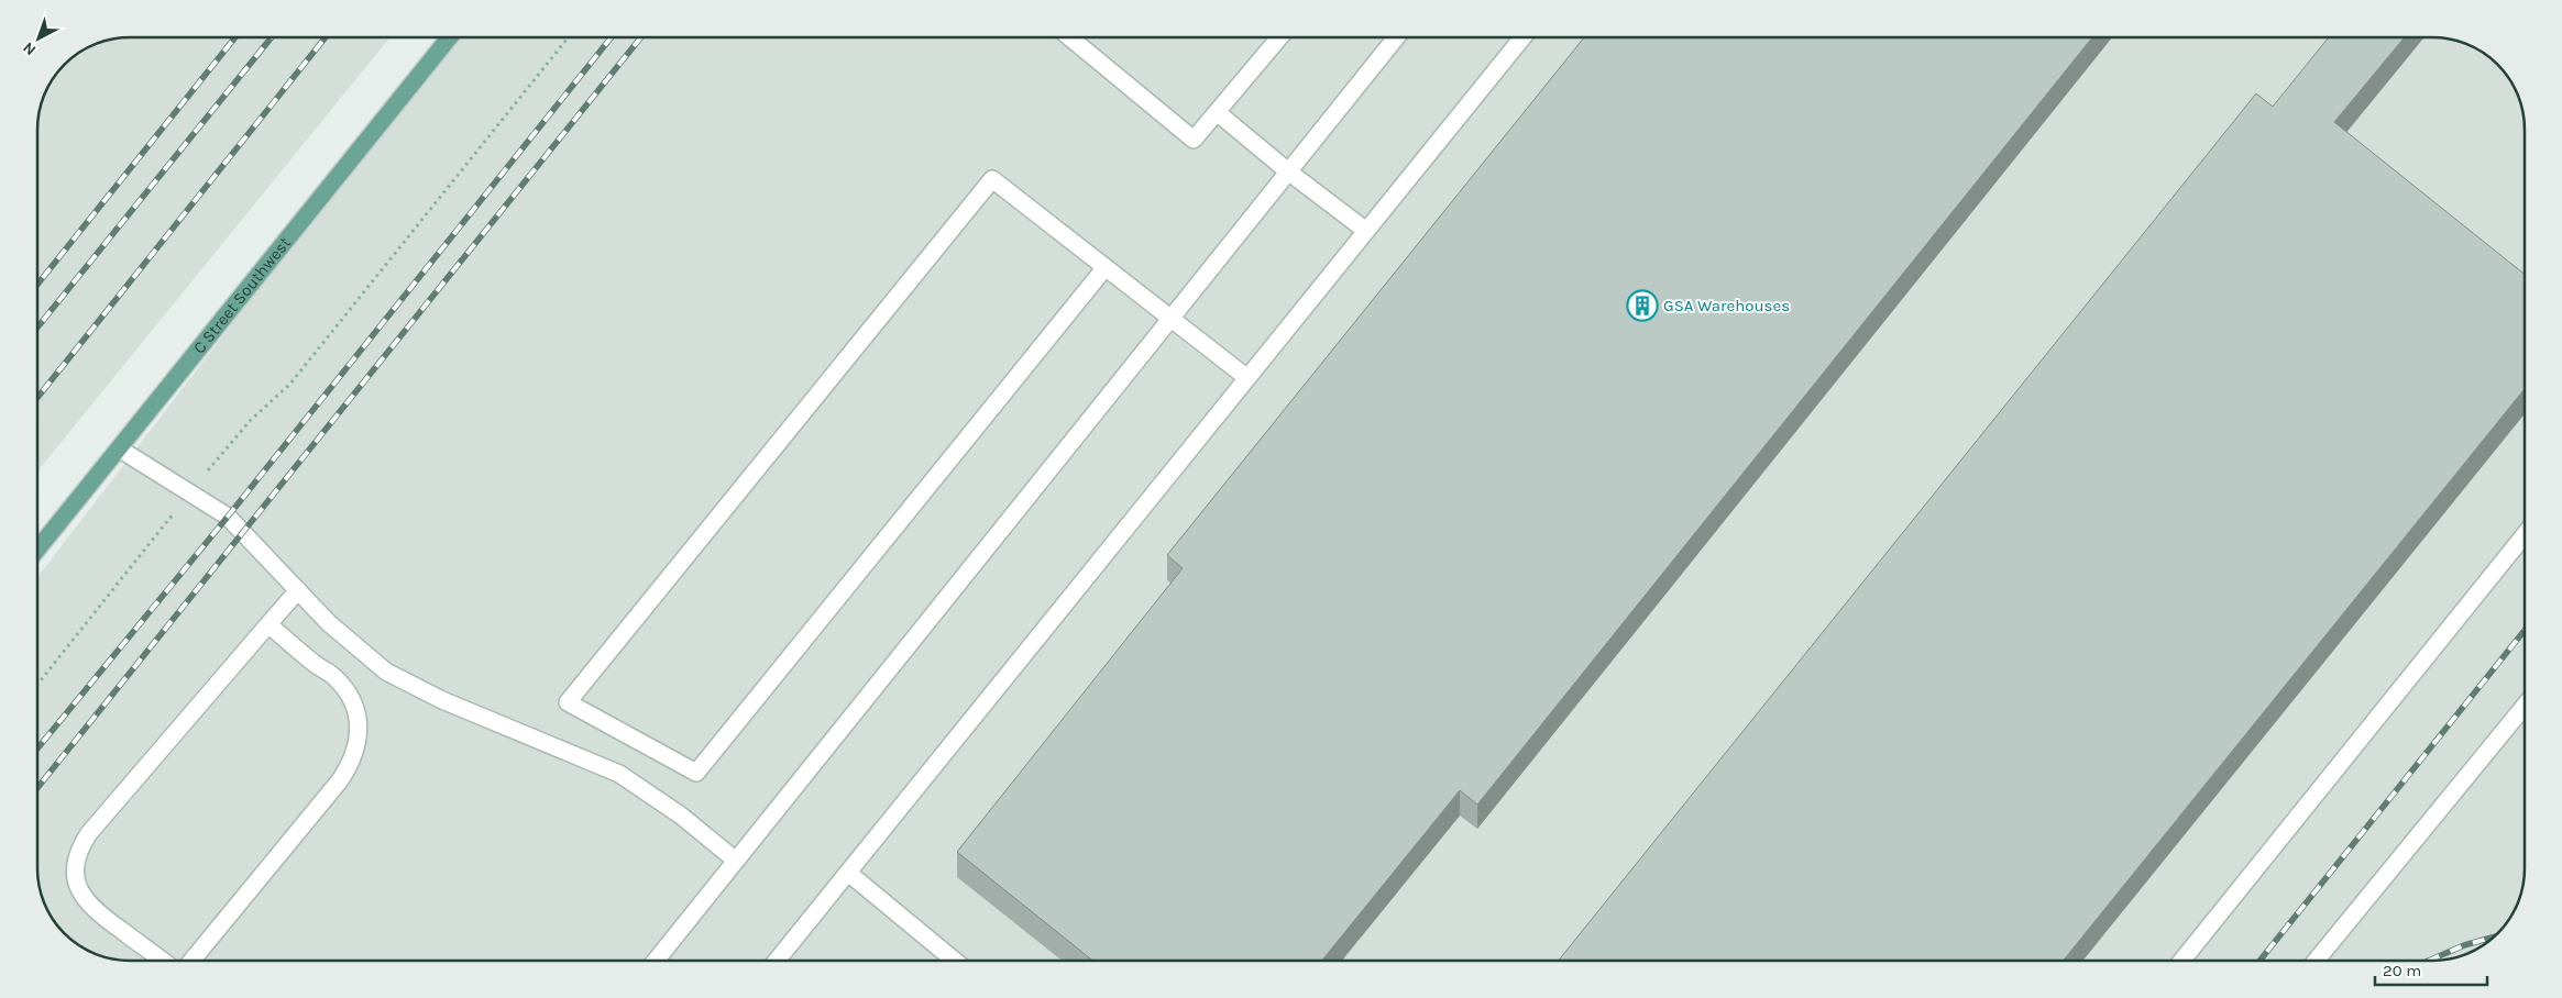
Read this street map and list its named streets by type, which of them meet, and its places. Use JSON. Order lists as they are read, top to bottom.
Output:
{
  "streets": {
    "main road": ["C Street Southwest"]
  },
  "places": {
    "building": ["GSA Warehouses"]
  },
  "scale_bar": "20 m",
  "north": "bottom left"
}
